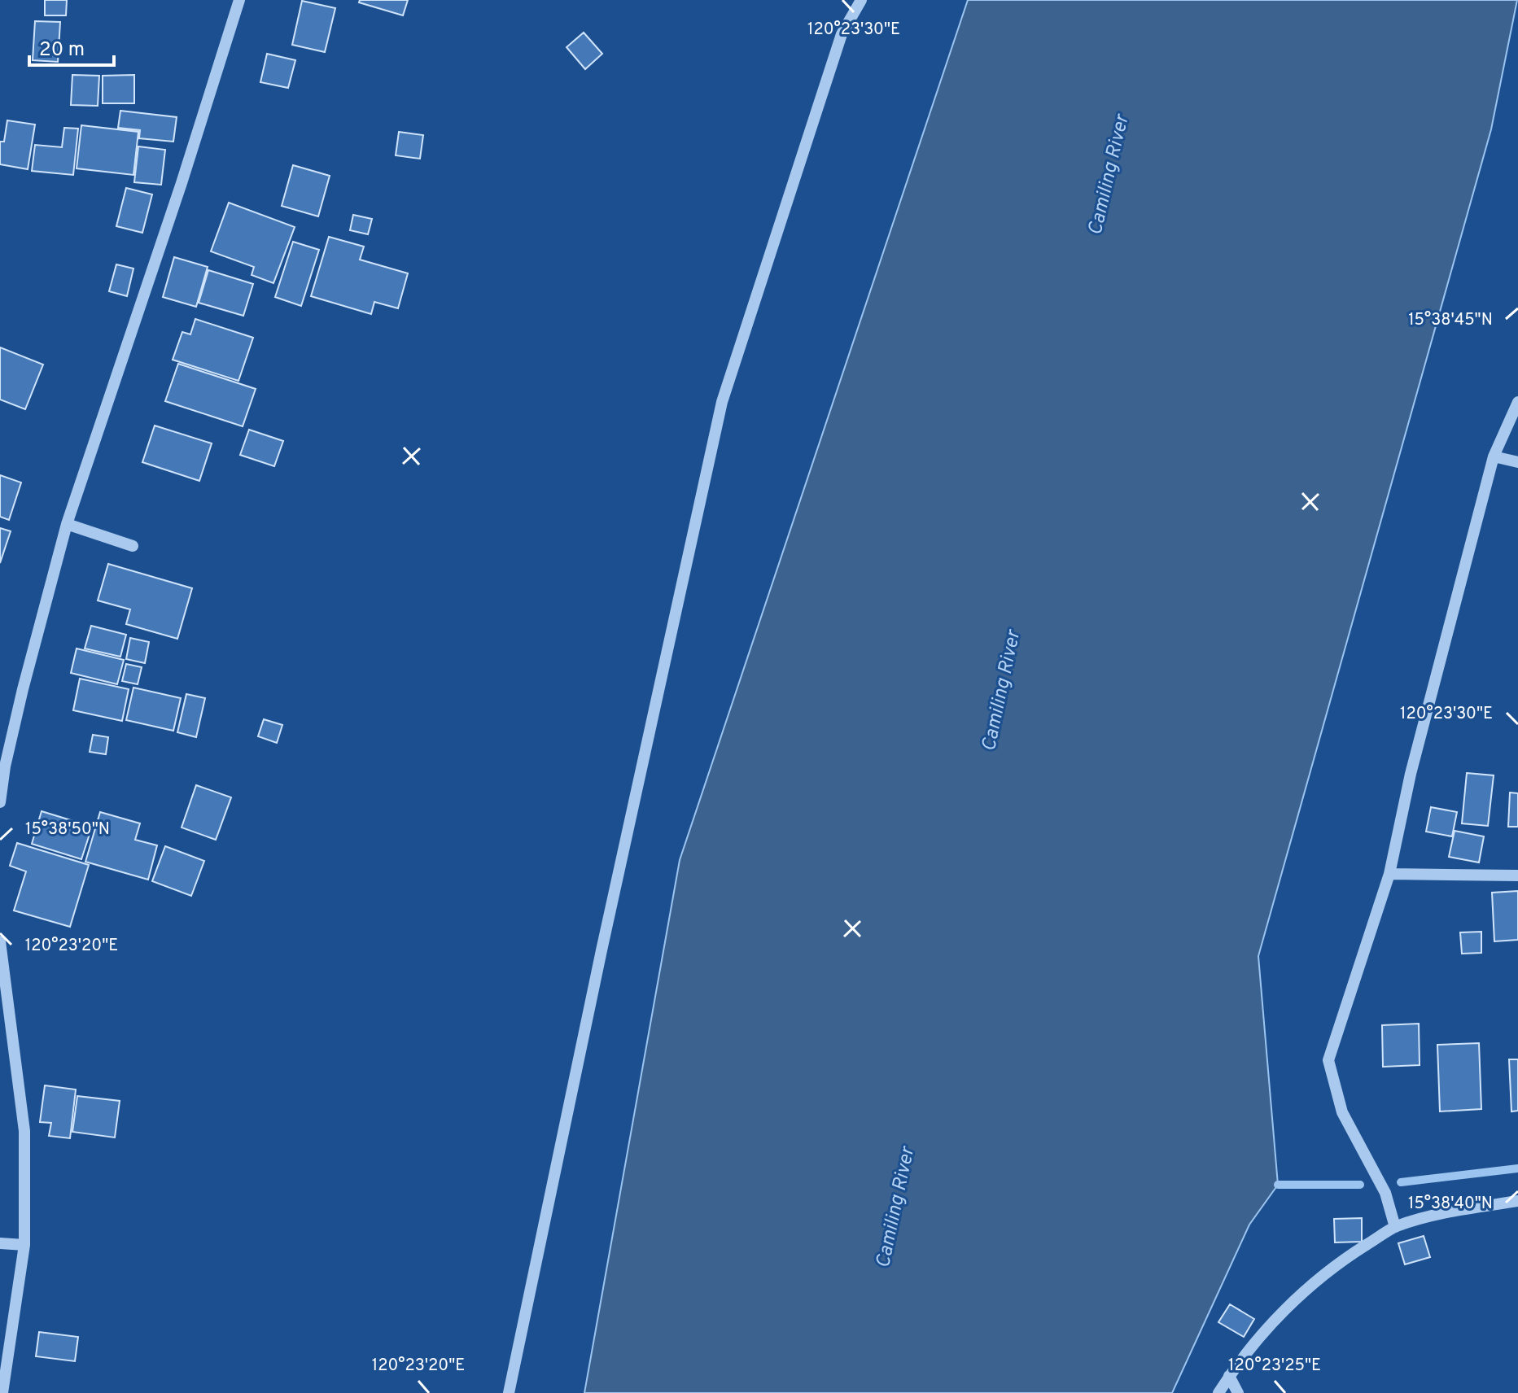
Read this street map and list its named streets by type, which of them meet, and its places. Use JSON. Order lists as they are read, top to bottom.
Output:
{
  "water": ["Camiling River"],
  "scale_bar": "20 m",
  "coordinates": [
    "120°23'30\"E",
    "15°38'45\"N",
    "15°38'50\"N",
    "120°23'20\"E",
    "15°38'40\"N",
    "120°23'25\"E"
  ]
}
